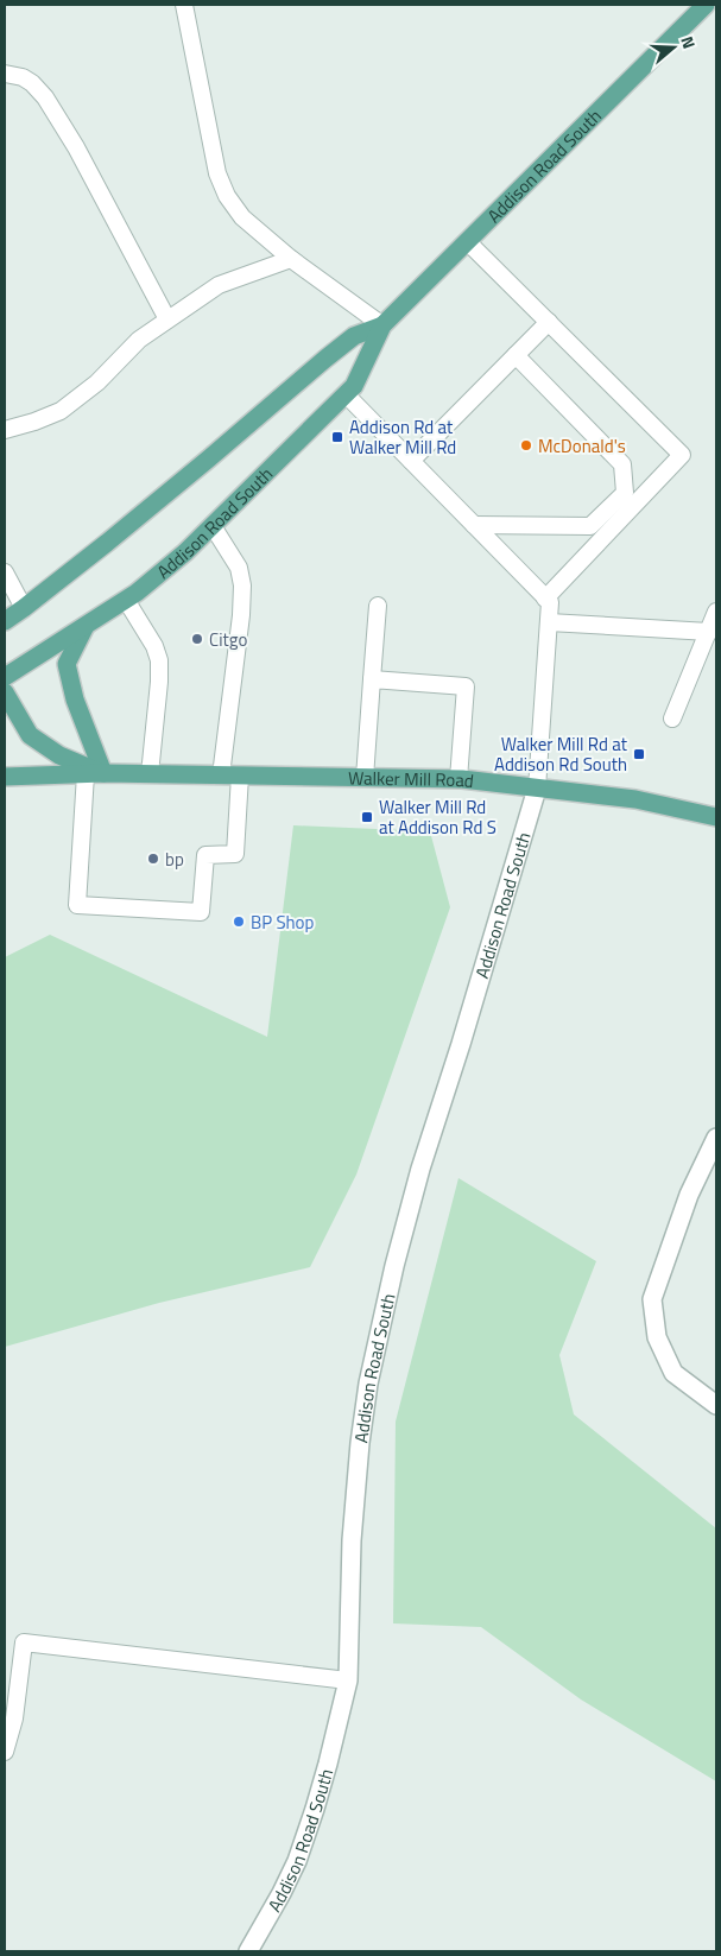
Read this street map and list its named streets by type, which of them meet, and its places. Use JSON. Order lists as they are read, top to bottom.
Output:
{
  "streets": {
    "main road": ["Addison Road South", "Walker Mill Road"]
  },
  "crossings": [
    ["Addison Road South", "Walker Mill Road"]
  ],
  "places": {
    "transit": ["Addison Rd at Walker Mill Rd", "Walker Mill Rd at Addison Rd South", "Walker Mill Rd at Addison Rd S"],
    "other": [
      "McDonald's",
      "Citgo",
      "bp",
      "BP Shop"
    ]
  },
  "north": "right"
}
